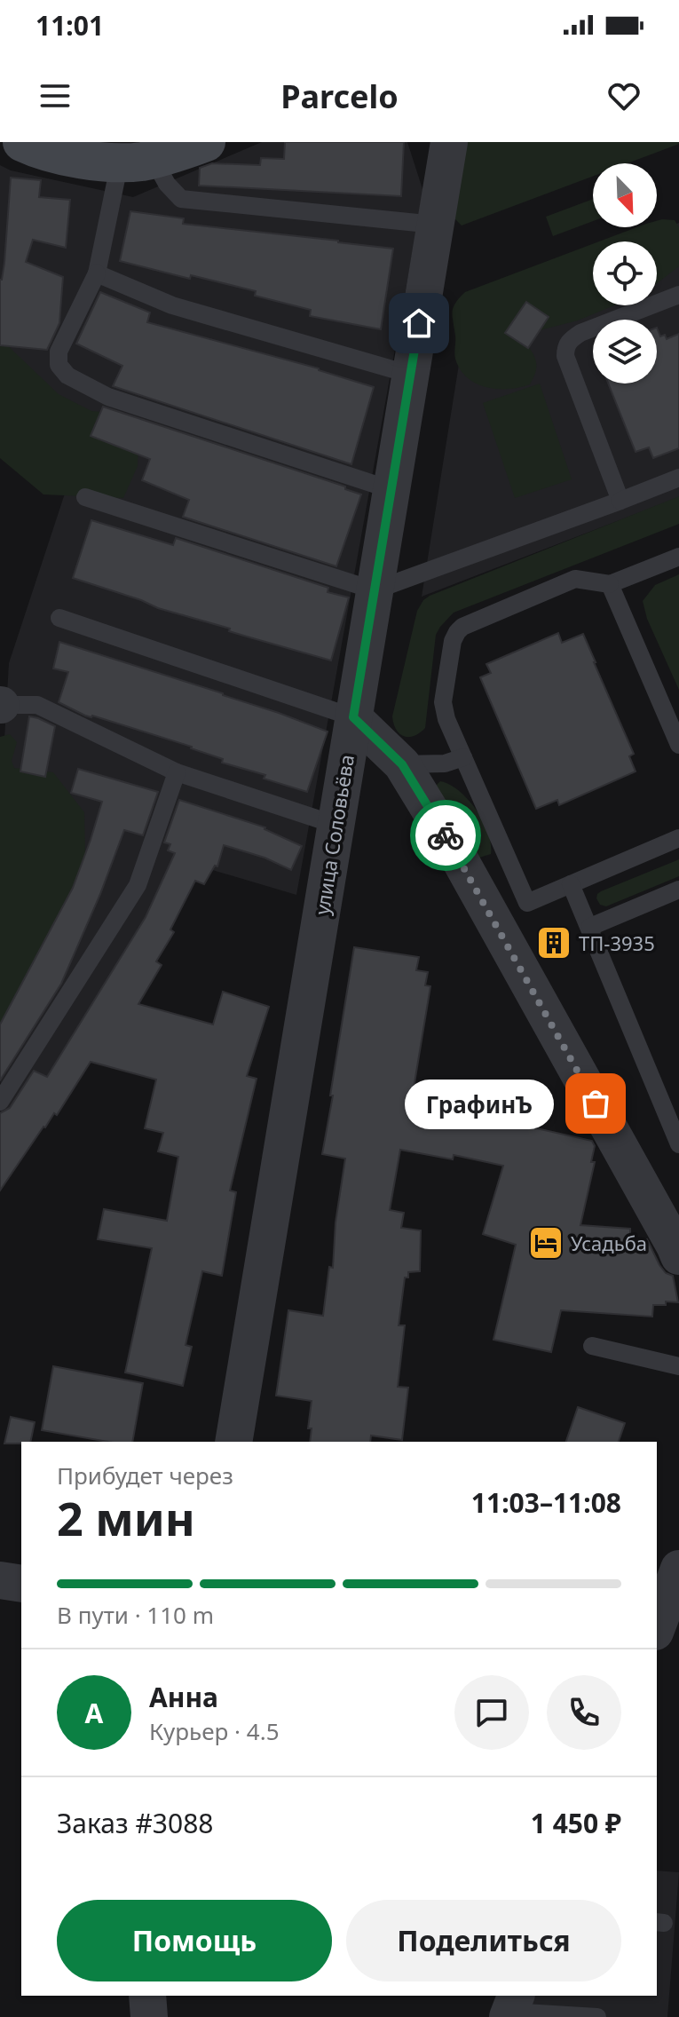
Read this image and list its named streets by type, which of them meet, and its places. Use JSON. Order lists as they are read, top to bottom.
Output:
{
  "streets": {
    "street": ["улица Соловьёва"]
  },
  "places": {
    "building": ["ТП-3935"],
    "other": ["ГрафинЪ"],
    "hotel": ["Усадьба"]
  },
  "north": "bottom right",
  "page": {
    "status": "11:01",
    "header": "Parcelo",
    "bubble": "ГрафинЪ",
    "heading": ["2 мин", "Прибудет через", "11:03–11:08"],
    "panel": [
      "Анна",
      "Курьер · 4.5",
      "Заказ #3088",
      "1 450 ₽"
    ],
    "bar": "В пути · 110 m",
    "round": "А",
    "buttons": ["Помощь", "Поделиться"]
  }
}
